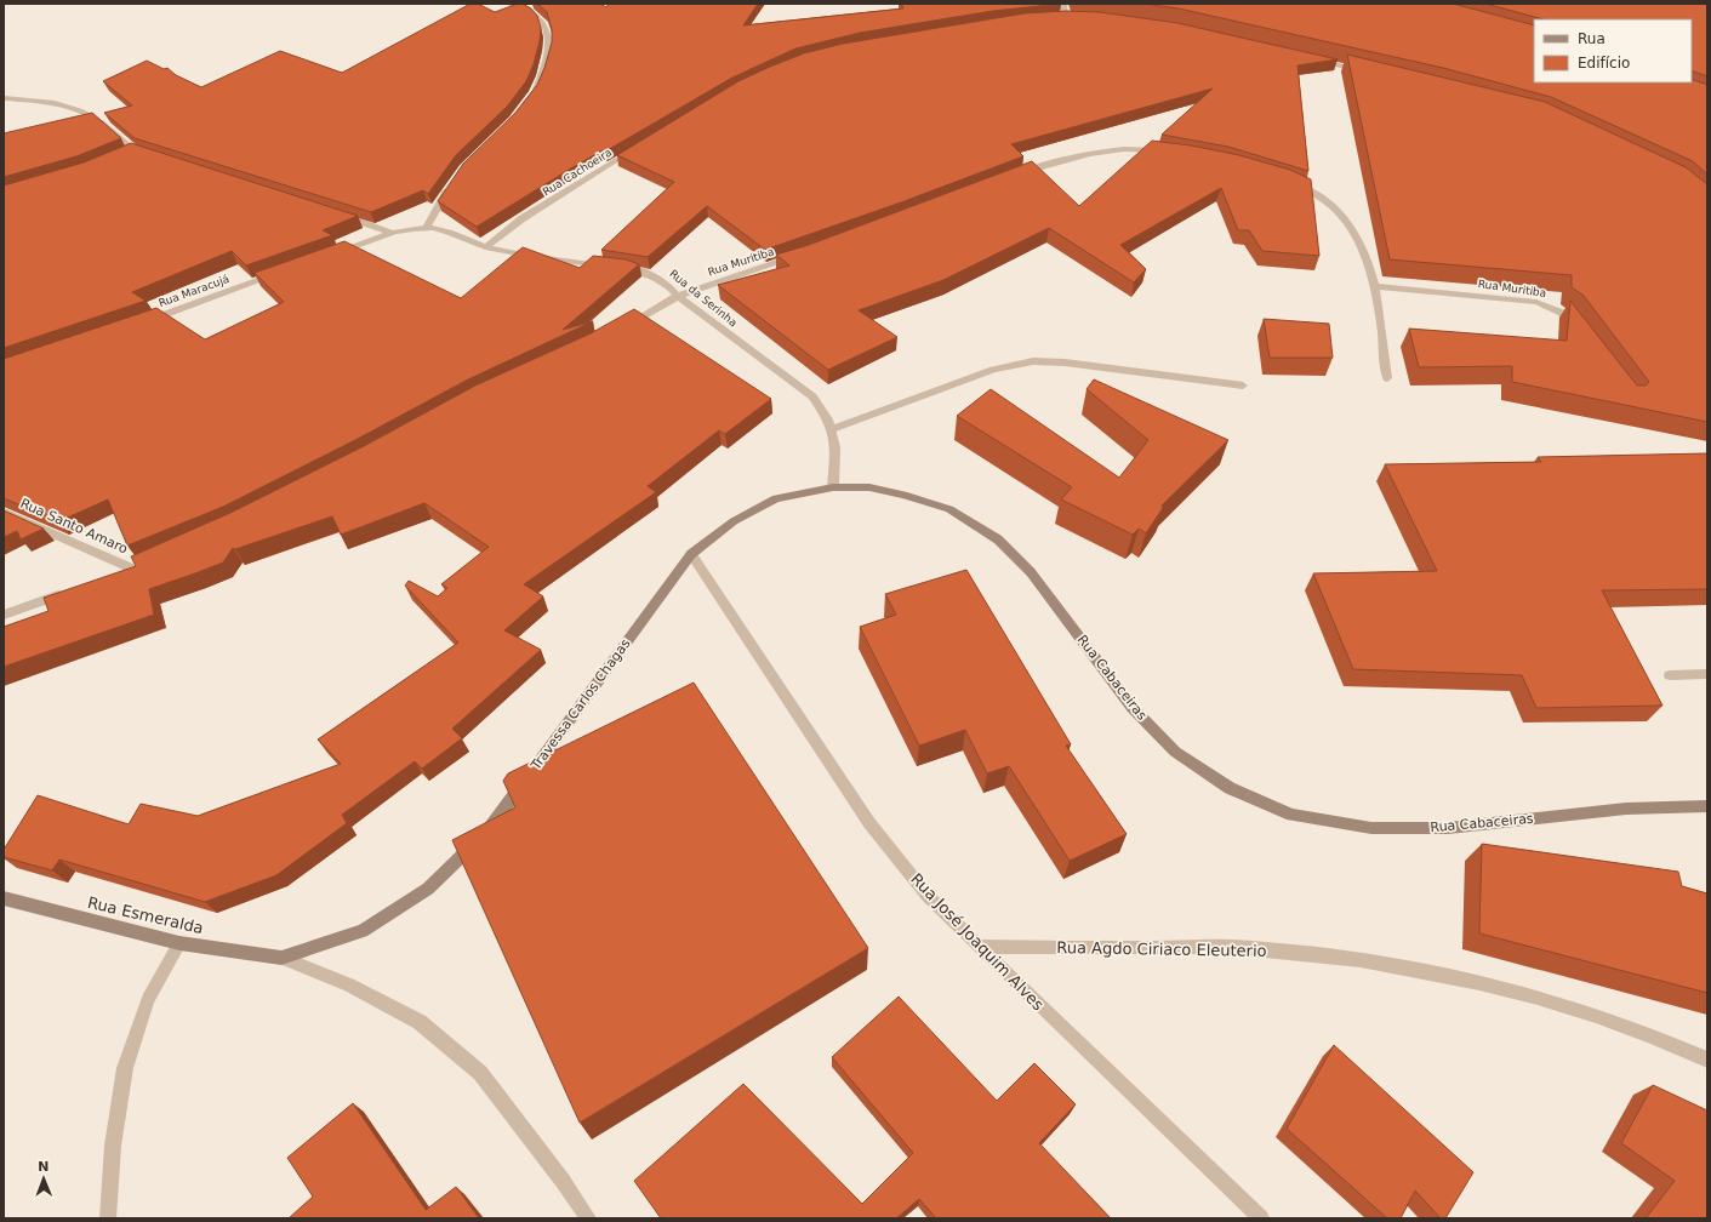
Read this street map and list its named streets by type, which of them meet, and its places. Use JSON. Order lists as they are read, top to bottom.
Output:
{
  "streets": {
    "main road": ["Rua Cabaceiras", "Travessa Carlos Chagas", "Rua Esmeralda"],
    "street": [
      "Rua Cachoeira",
      "Rua Muritiba",
      "Rua Maracujá",
      "Rua da Serinha",
      "Rua Santo Amaro",
      "Rua José Joaquim Alves",
      "Rua Agdo Ciriaco Eleuterio"
    ]
  },
  "crossings": [
    ["Rua Cachoeira", "Rua da Serinha"],
    ["Rua Muritiba", "Rua da Serinha"],
    ["Rua da Serinha", "Rua Cabaceiras"],
    ["Rua da Serinha", "Travessa Carlos Chagas"],
    ["Rua Cabaceiras", "Travessa Carlos Chagas"],
    ["Travessa Carlos Chagas", "Rua Esmeralda"],
    ["Travessa Carlos Chagas", "Rua José Joaquim Alves"],
    ["Rua José Joaquim Alves", "Rua Agdo Ciriaco Eleuterio"]
  ],
  "legend": ["Rua", "Edifício"],
  "north": "top"
}
